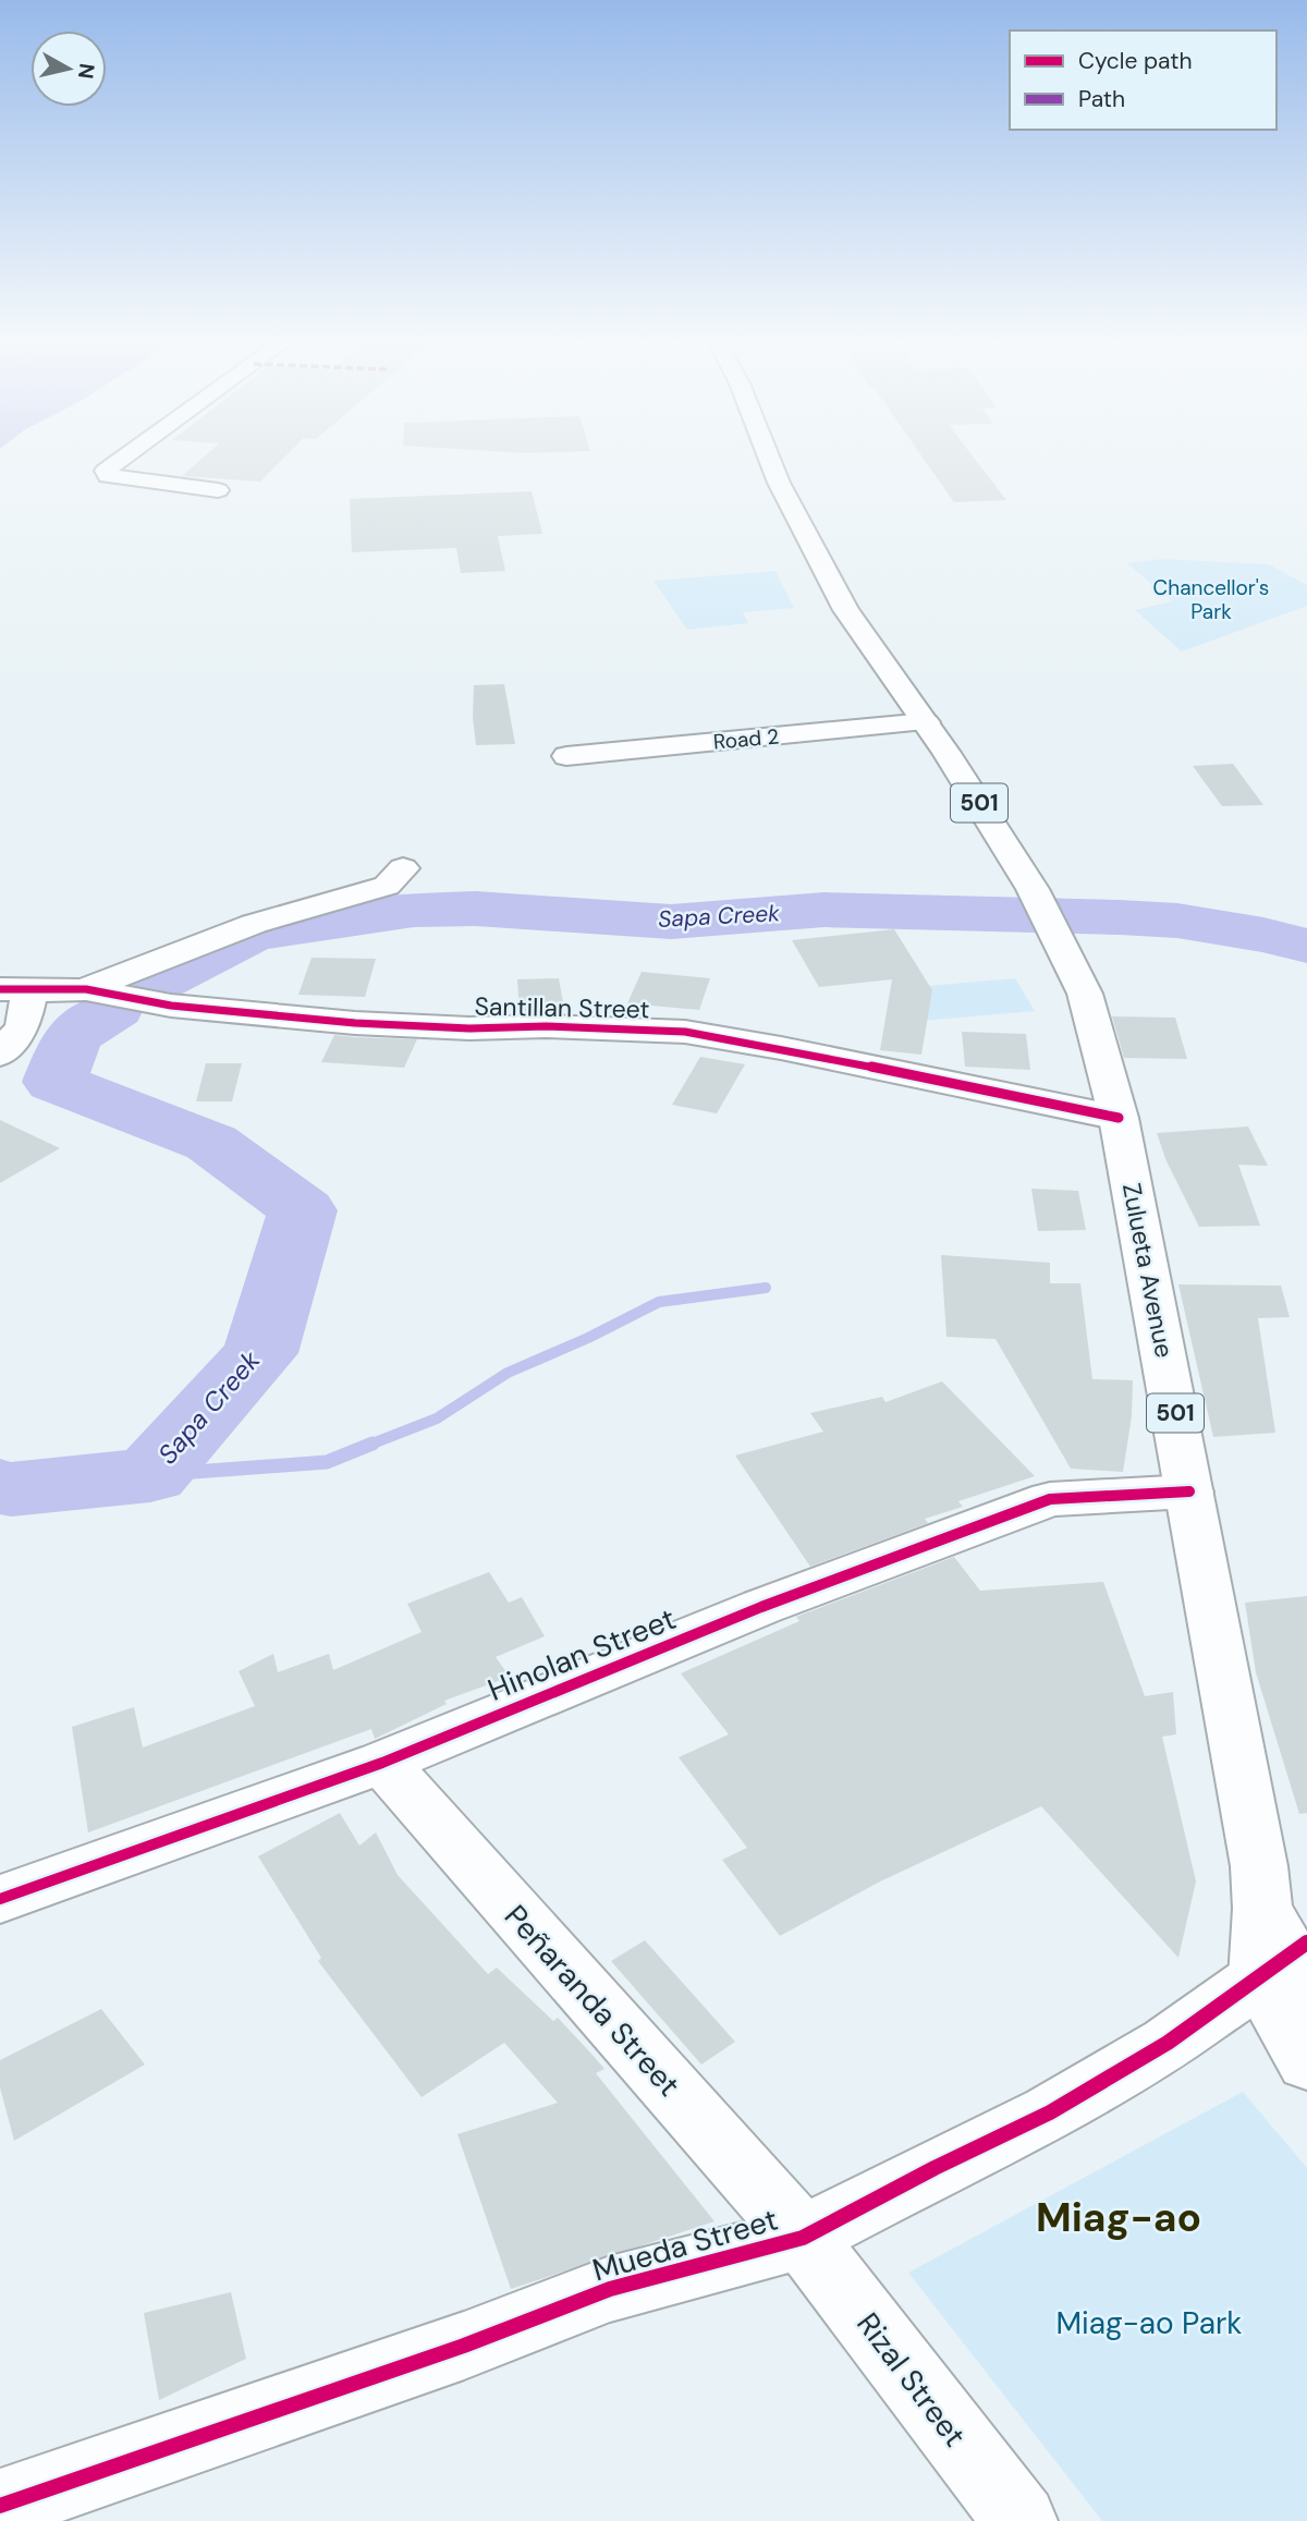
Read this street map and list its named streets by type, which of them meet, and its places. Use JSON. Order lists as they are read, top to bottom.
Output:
{
  "streets": {
    "street": [
      "Road 2",
      "501",
      "Santillan Street",
      "Zulueta Avenue",
      "Hinolan Street",
      "Peñaranda Street",
      "Mueda Street",
      "Rizal Street"
    ]
  },
  "crossings": [
    ["Road 2", "501"],
    ["Road 2", "Zulueta Avenue"],
    ["501", "Zulueta Avenue"],
    ["Santillan Street", "Zulueta Avenue"],
    ["Zulueta Avenue", "Hinolan Street"],
    ["Zulueta Avenue", "Mueda Street"],
    ["Hinolan Street", "Peñaranda Street"],
    ["Peñaranda Street", "Mueda Street"],
    ["Peñaranda Street", "Rizal Street"],
    ["Mueda Street", "Rizal Street"]
  ],
  "districts": ["Miag-ao"],
  "water": ["Sapa Creek"],
  "parks": ["Chancellor's Park", "Miag-ao Park"],
  "legend": ["Cycle path", "Path"],
  "north": "right"
}
